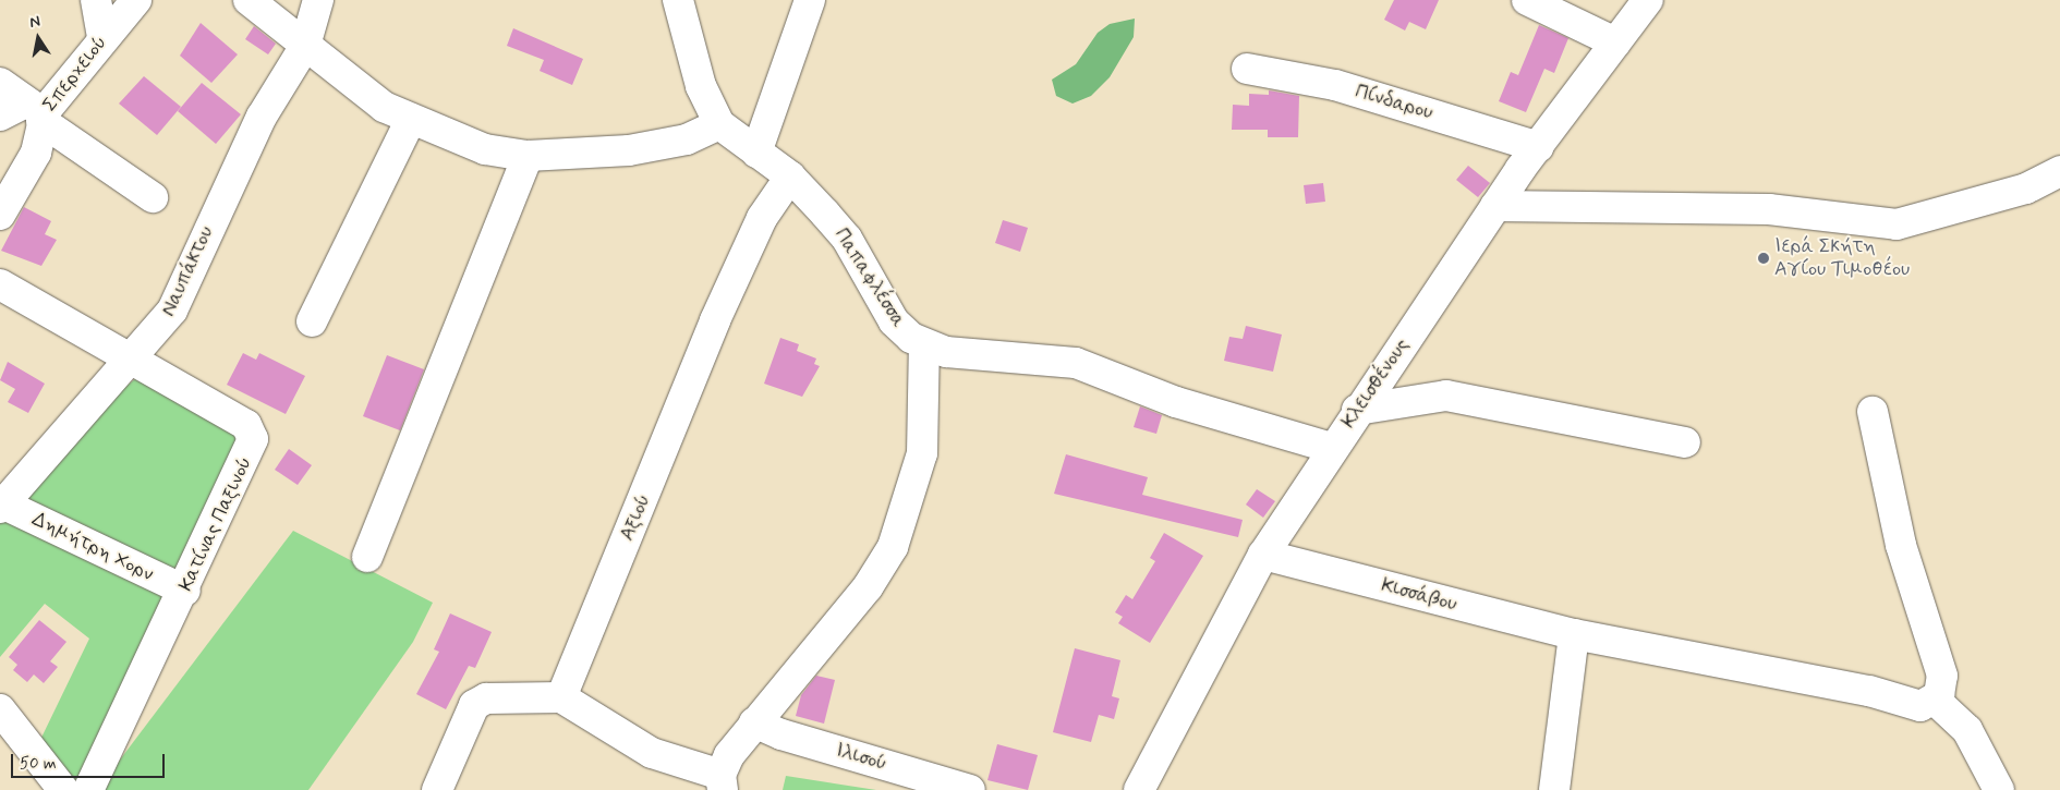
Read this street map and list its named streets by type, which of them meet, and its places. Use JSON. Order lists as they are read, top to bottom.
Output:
{
  "streets": {
    "street": [
      "Σπερχειού",
      "Πίνδαρου",
      "Ναυπάκτου",
      "Παπαφλέσσα",
      "Κλεισθένους",
      "Αξιού",
      "Κατίνας Παξινού",
      "Δημήτρη Χορν",
      "Κισσάβου",
      "Ιλισού"
    ]
  },
  "crossings": [
    ["Πίνδαρου", "Κλεισθένους"],
    ["Ναυπάκτου", "Κατίνας Παξινού"],
    ["Ναυπάκτου", "Δημήτρη Χορν"],
    ["Παπαφλέσσα", "Κλεισθένους"],
    ["Παπαφλέσσα", "Αξιού"],
    ["Κλεισθένους", "Κισσάβου"],
    ["Κατίνας Παξινού", "Δημήτρη Χορν"]
  ],
  "places": ["Ιερά Σκήτη Αγίου Τιμοθέου"],
  "scale_bar": "50 m",
  "north": "top"
}
